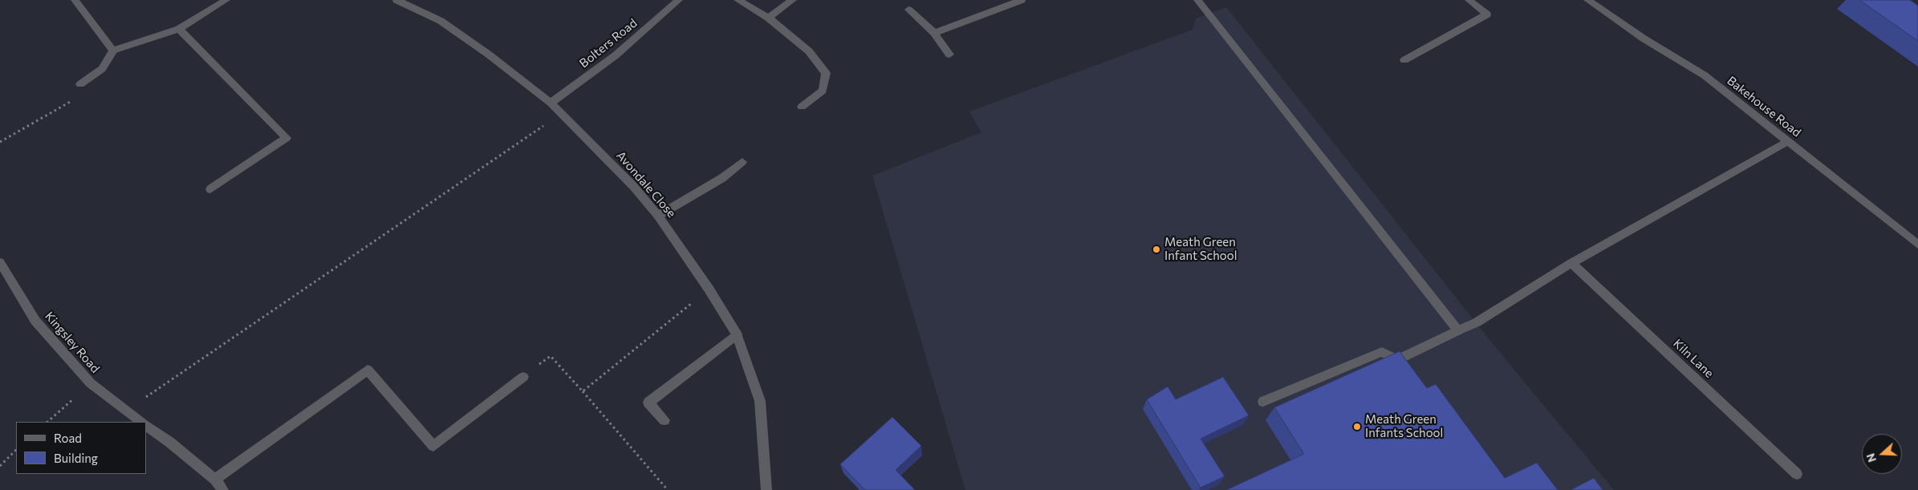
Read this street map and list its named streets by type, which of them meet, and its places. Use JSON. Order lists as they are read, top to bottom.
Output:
{
  "streets": {
    "street": [
      "Bolters Road",
      "Bakehouse Road",
      "Avondale Close",
      "Kingsley Road",
      "Kiln Lane"
    ]
  },
  "crossings": [
    ["Bolters Road", "Avondale Close"]
  ],
  "places": ["Meath Green Infant School", "Meath Green Infants School"],
  "legend": ["Road", "Building"],
  "north": "left"
}
